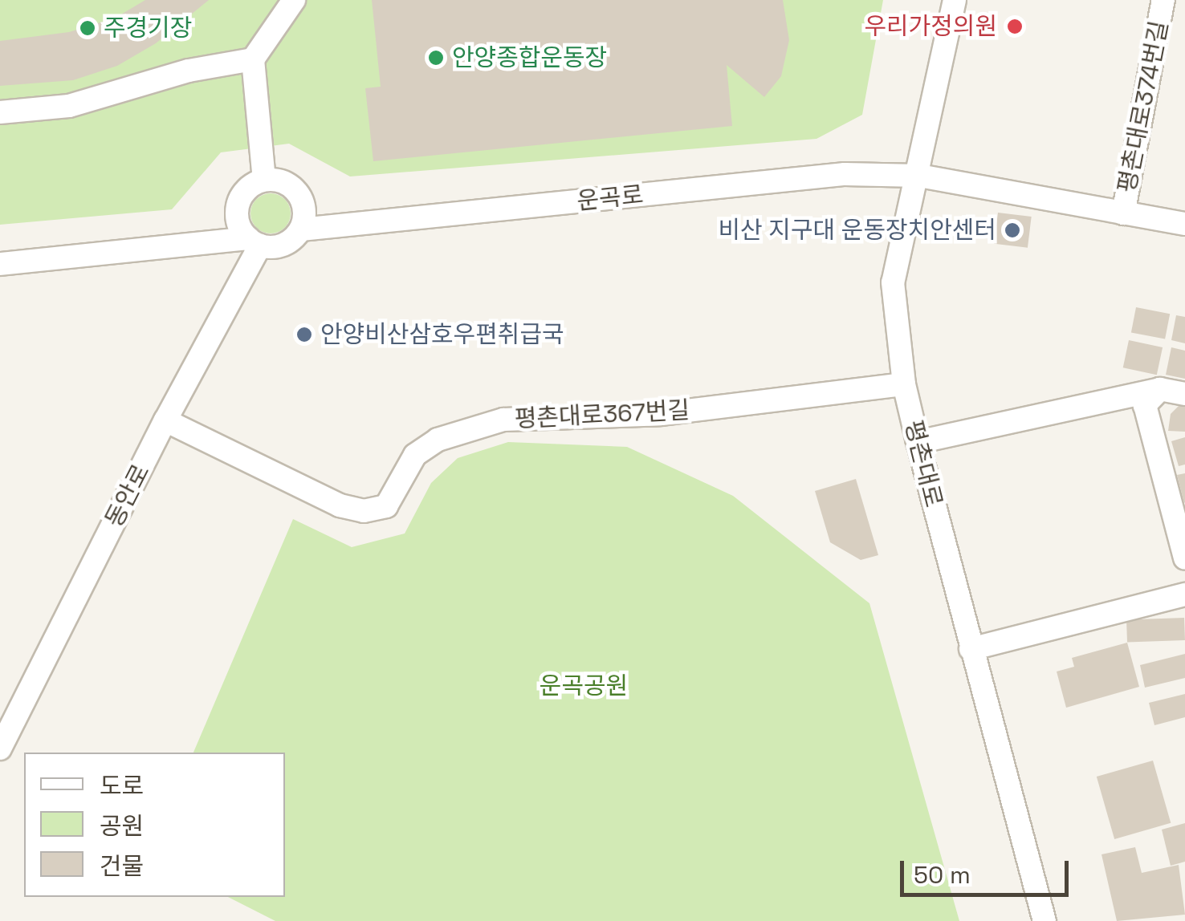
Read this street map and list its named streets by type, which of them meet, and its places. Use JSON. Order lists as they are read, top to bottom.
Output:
{
  "streets": {
    "street": [
      "평촌대로374번길",
      "운곡로",
      "평촌대로367번길",
      "평촌대로",
      "동안로"
    ]
  },
  "crossings": [
    ["평촌대로374번길", "운곡로"],
    ["평촌대로374번길", "평촌대로"],
    ["운곡로", "평촌대로"],
    ["운곡로", "동안로"],
    ["평촌대로367번길", "평촌대로"],
    ["평촌대로367번길", "동안로"]
  ],
  "parks": ["운곡공원"],
  "places": [
    "우리가정의원",
    "주경기장",
    "안양종합운동장",
    "비산 지구대 운동장치안센터",
    "안양비산삼호우편취급국"
  ],
  "legend": ["도로", "공원", "건물"],
  "scale_bar": "50 m"
}
